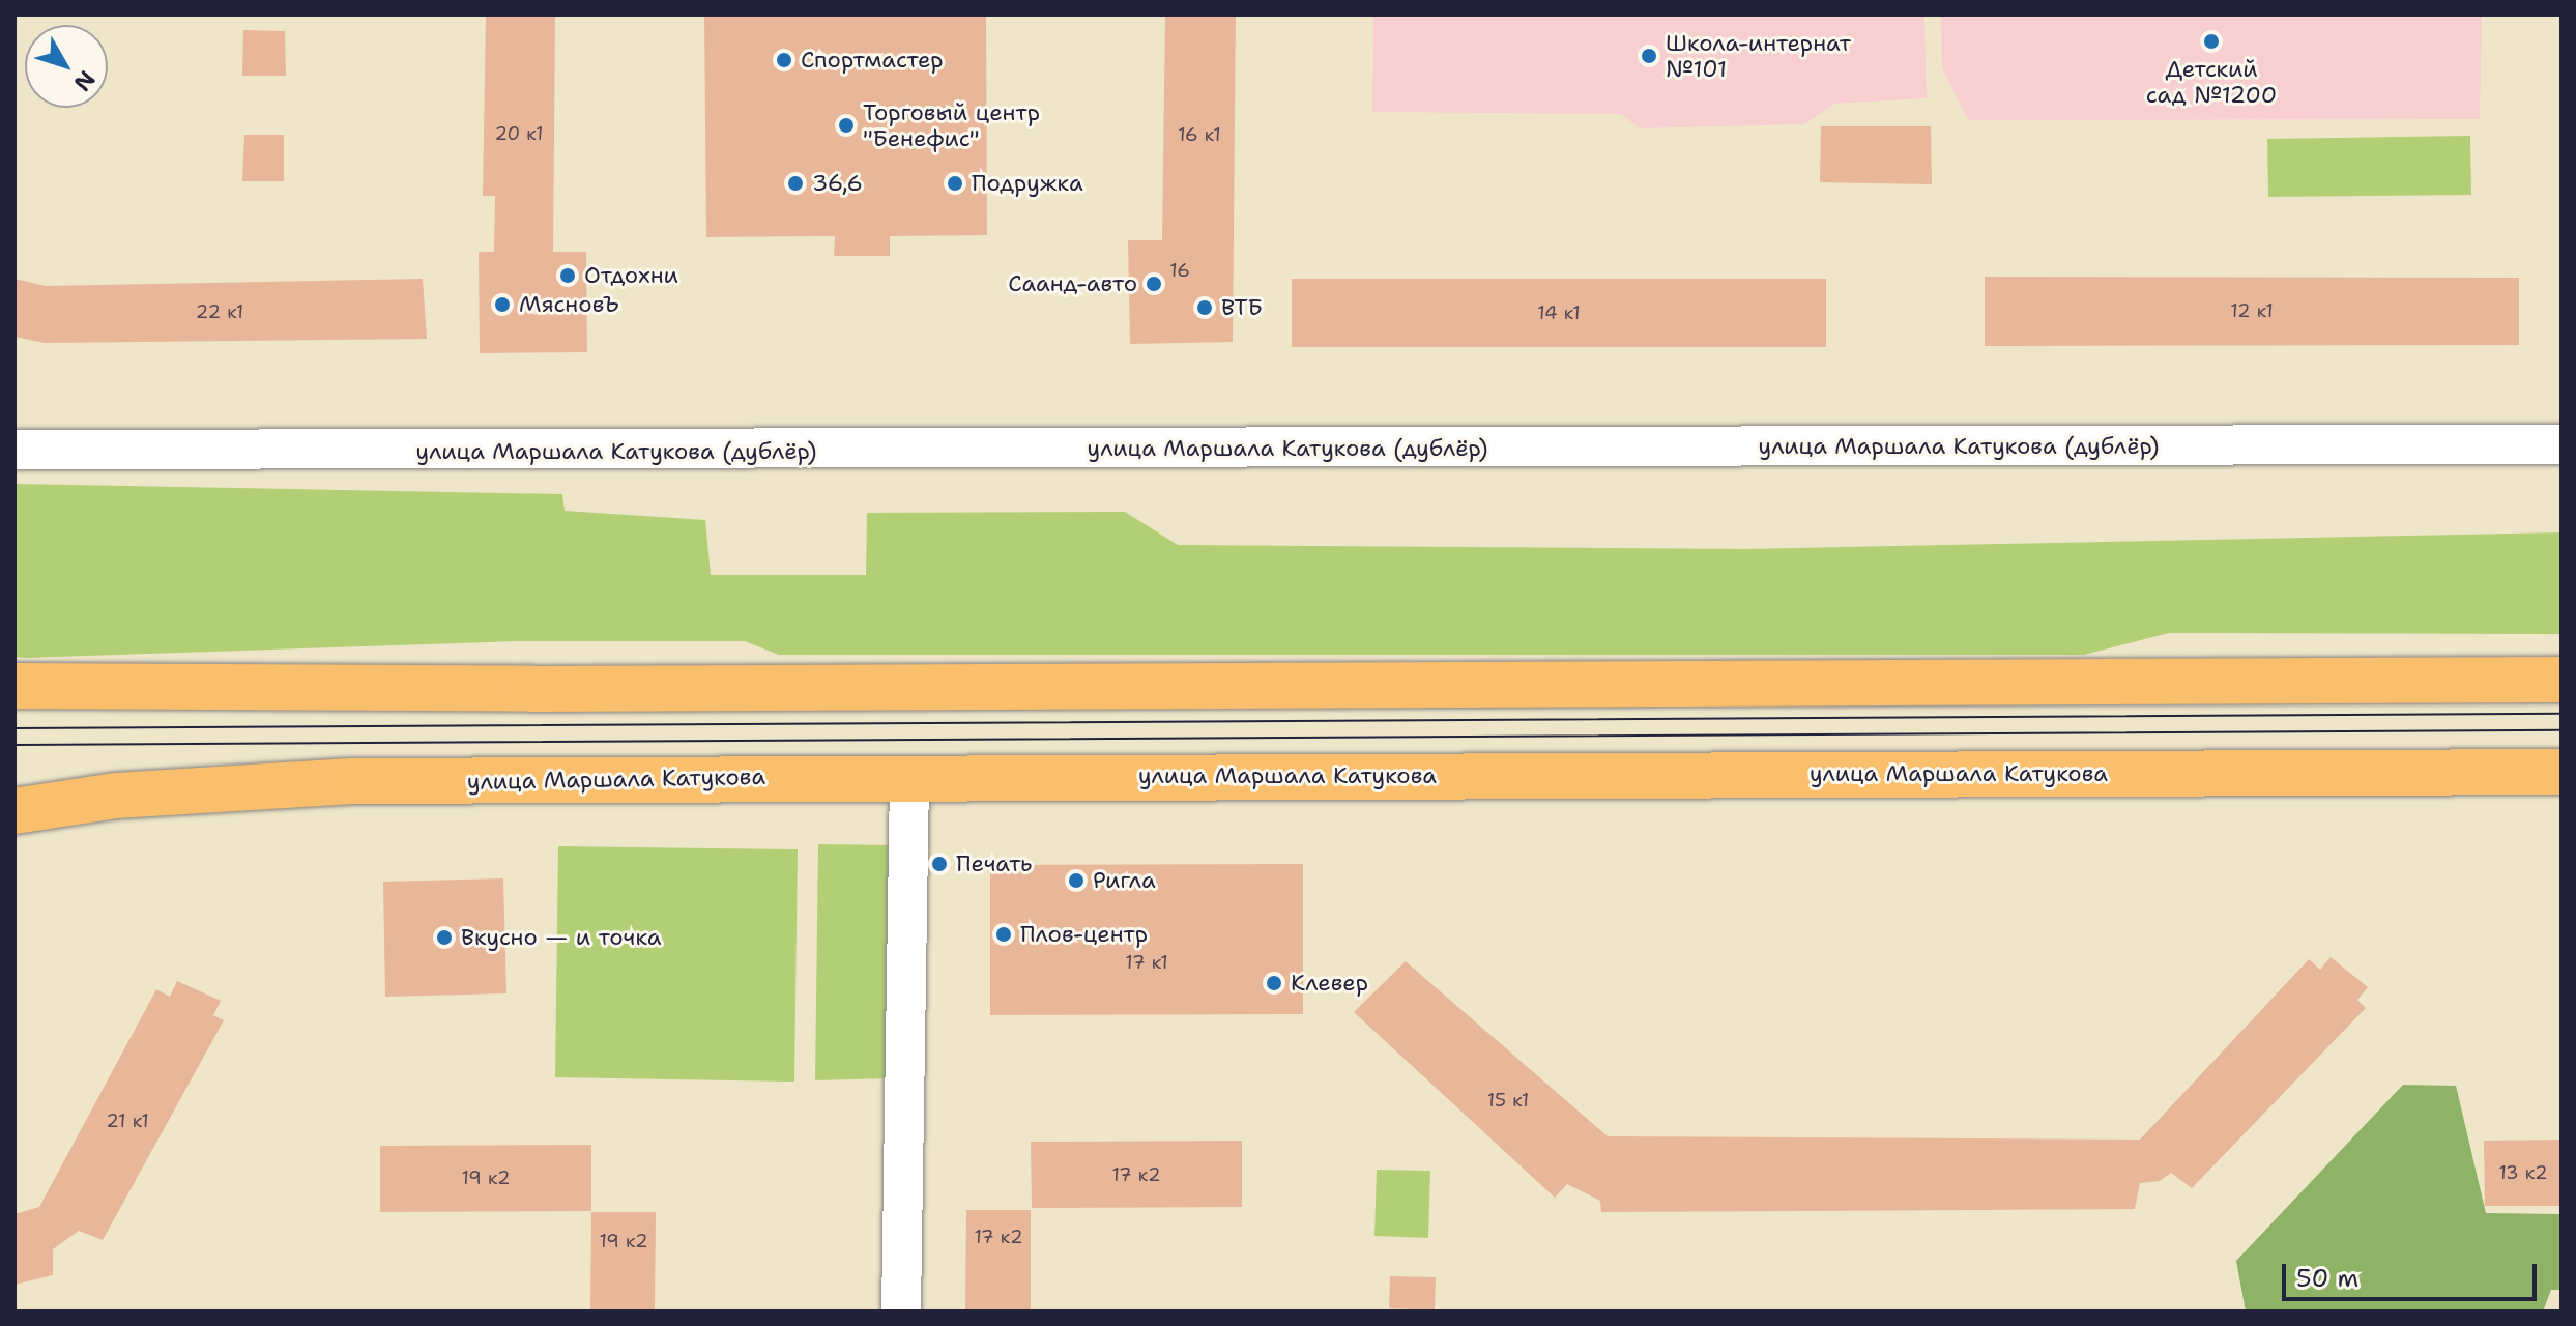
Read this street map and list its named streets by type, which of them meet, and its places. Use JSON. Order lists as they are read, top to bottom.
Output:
{
  "streets": {
    "main road": ["улица Маршала Катукова"],
    "street": ["улица Маршала Катукова (дублёр)"]
  },
  "places": [
    "Детский сад №1200",
    "Школа-интернат №101",
    "Спортмастер",
    "Торговый центр \"Бенефис\"",
    "36,6",
    "Подружка",
    "Отдохни",
    "Саанд-авто",
    "МясновЪ",
    "ВТБ",
    "Печать",
    "Ригла",
    "Плов-центр",
    "Вкусно — и точка",
    "Клевер"
  ],
  "house_numbers": [
    "20 к1",
    "16 к1",
    "16",
    "12 к1",
    "22 к1",
    "14 к1",
    "17 к1",
    "15 к1",
    "21 к1",
    "13 к2",
    "17 к2",
    "19 к2",
    "17 к2",
    "19 к2"
  ],
  "scale_bar": "50 m",
  "north": "bottom right"
}
